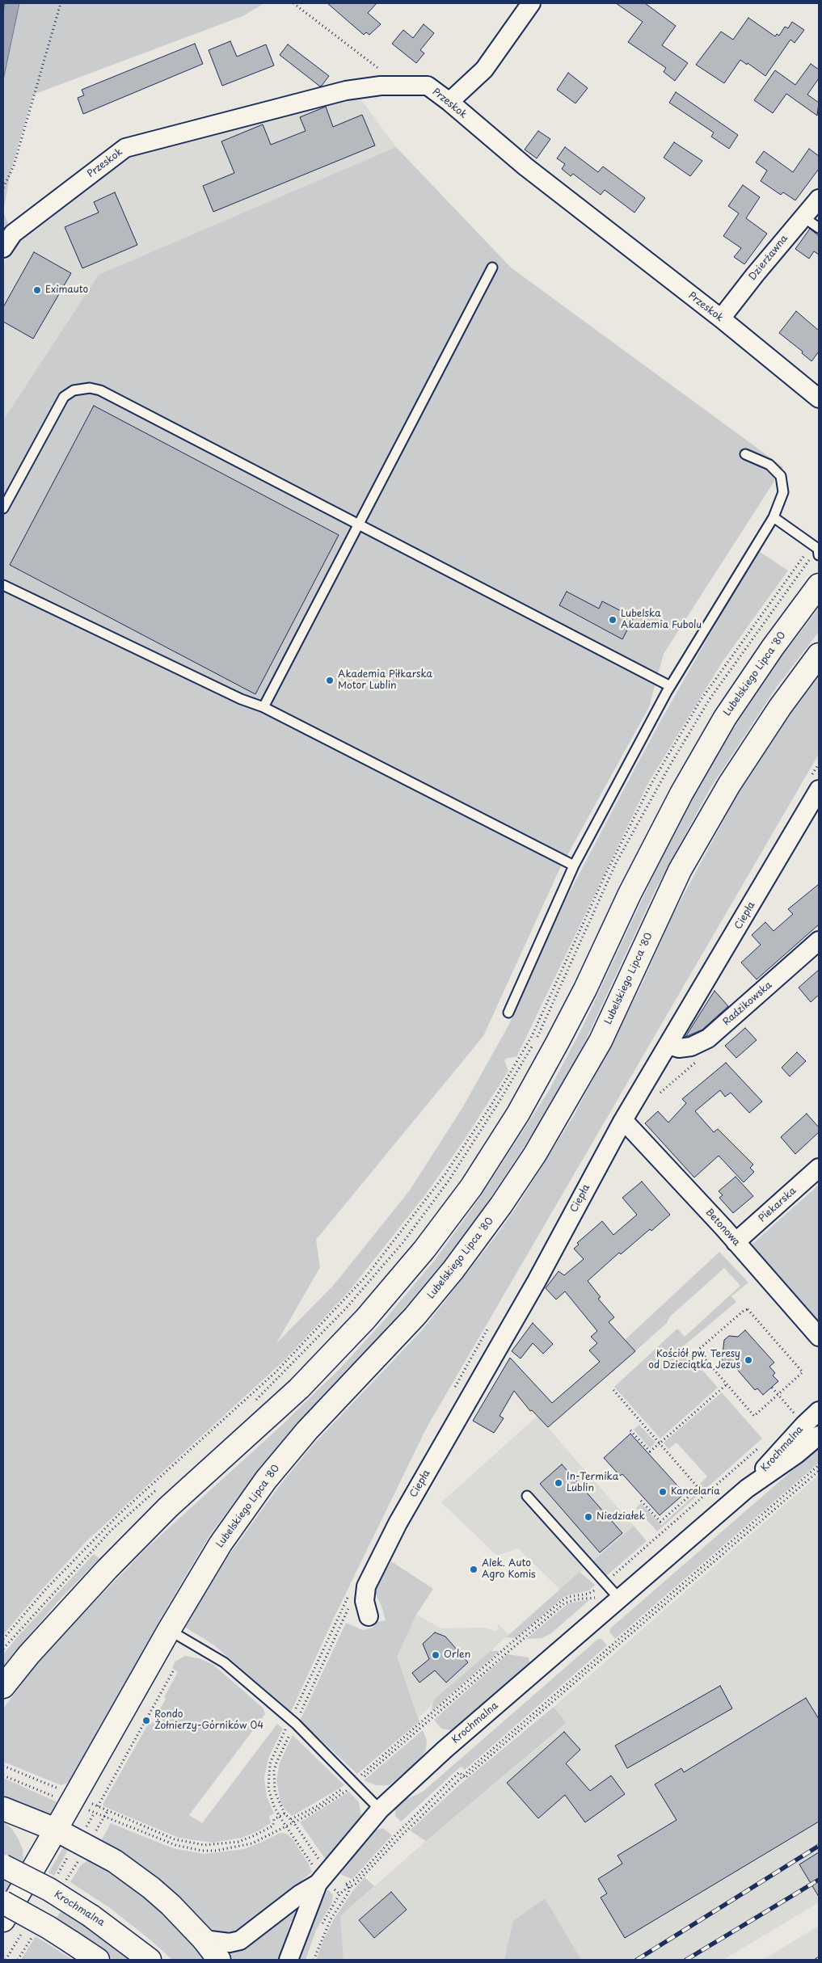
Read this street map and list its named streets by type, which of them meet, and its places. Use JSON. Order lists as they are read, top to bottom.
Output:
{
  "streets": {
    "main road": ["Lubelskiego Lipca '80", "Krochmalna"],
    "street": [
      "Przeskok",
      "Dzierżawna",
      "Ciepła",
      "Radzikowska",
      "Piekarska",
      "Betonowa"
    ]
  },
  "crossings": [
    ["Przeskok", "Dzierżawna"],
    ["Ciepła", "Radzikowska"],
    ["Ciepła", "Betonowa"],
    ["Piekarska", "Betonowa"]
  ],
  "places": [
    "Eximauto",
    "Lubelska Akademia Fubolu",
    "Akademia Piłkarska Motor Lublin",
    "Kościół pw. Teresy od Dzieciątka Jezus",
    "In-Termika Lublin",
    "Kancelaria",
    "Niedziałek",
    "Alek. Auto Agro Komis",
    "Orlen",
    "Rondo Żołnierzy-Górników 04"
  ]
}
